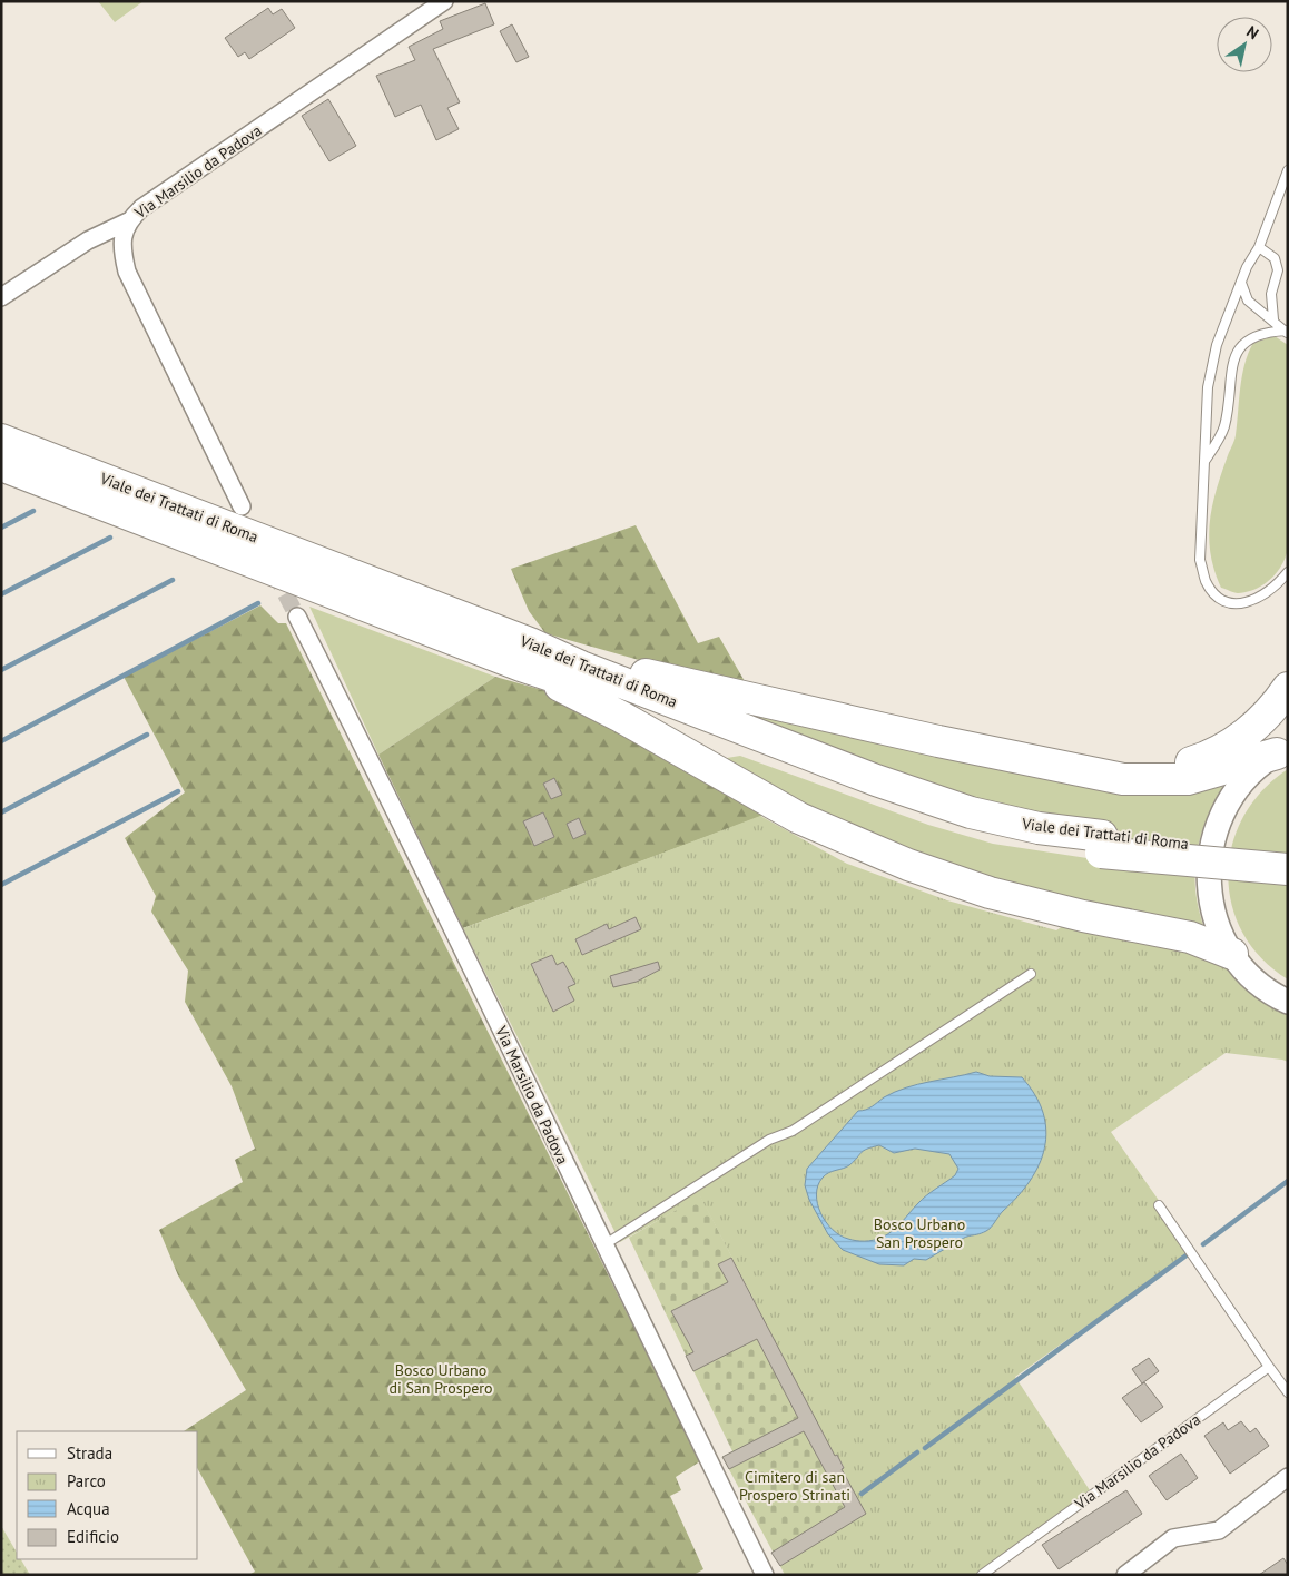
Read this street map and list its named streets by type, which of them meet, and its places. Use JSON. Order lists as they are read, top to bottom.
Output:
{
  "streets": {
    "highway": ["Viale dei Trattati di Roma"],
    "street": ["Via Marsilio da Padova"]
  },
  "parks": ["Bosco Urbano San Prospero", "Bosco Urbano di San Prospero", "Cimitero di san Prospero Strinati"],
  "legend": [
    "Strada",
    "Parco",
    "Acqua",
    "Edificio"
  ],
  "north": "top right"
}
